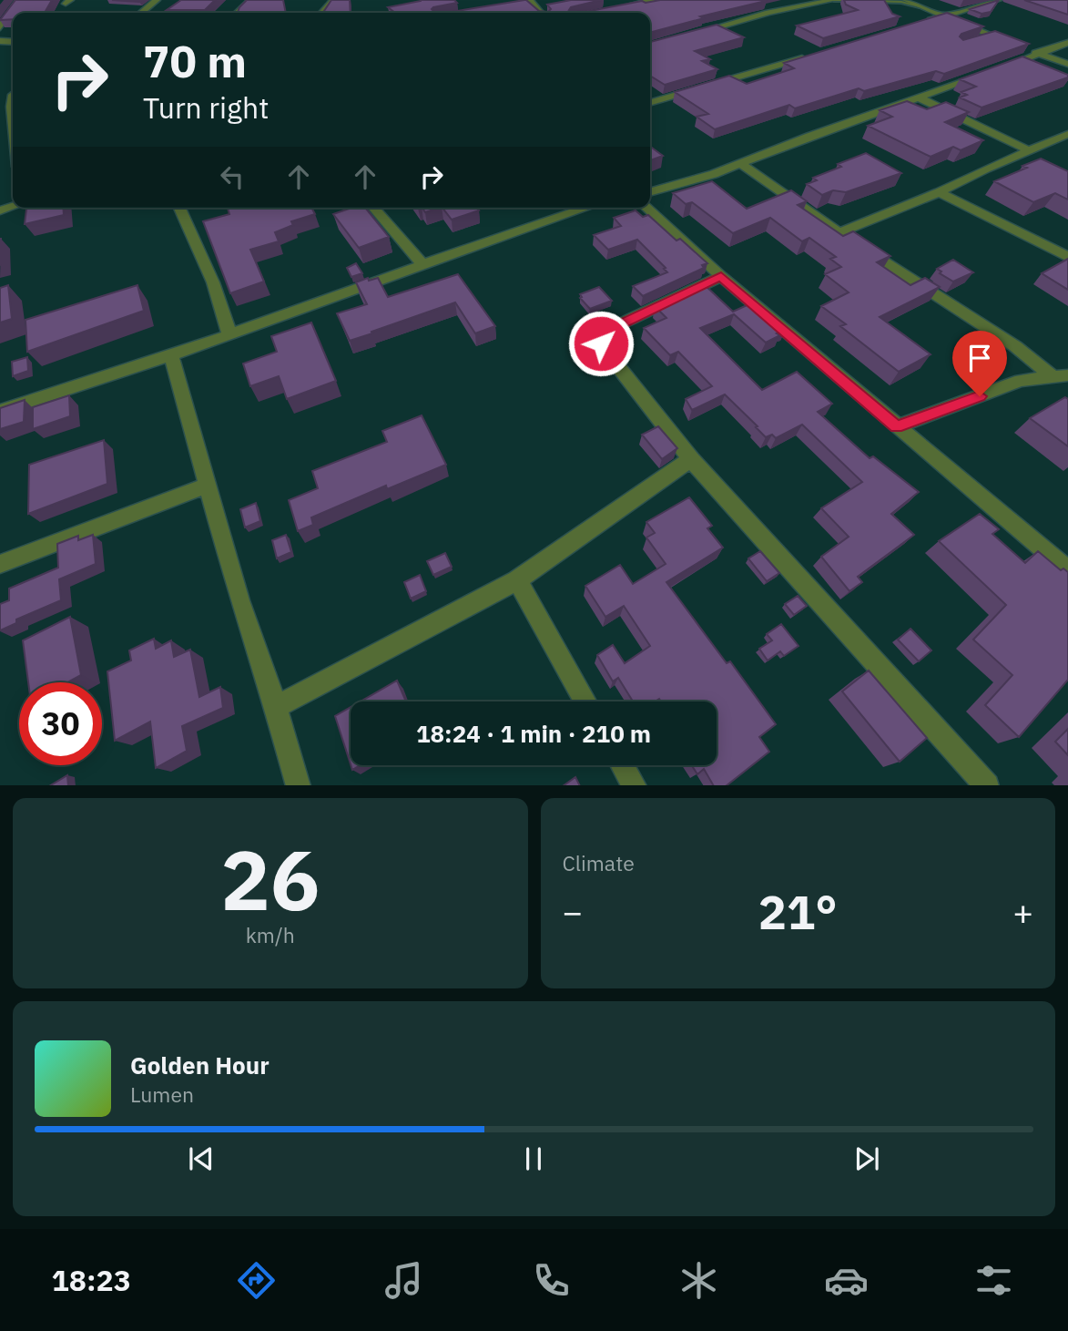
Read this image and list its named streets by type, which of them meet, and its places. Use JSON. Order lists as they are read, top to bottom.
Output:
{
  "page": {
    "turn": ["70 m", "Turn right"],
    "limit": "30",
    "trip": "18:24 · 1 min · 210 m",
    "tile": [
      ["26", "km/h"],
      "Climate"
    ],
    "heat": ["−", "21°", "+"],
    "song": ["Golden Hour", "Lumen"],
    "tabs": "18:23"
  }
}
